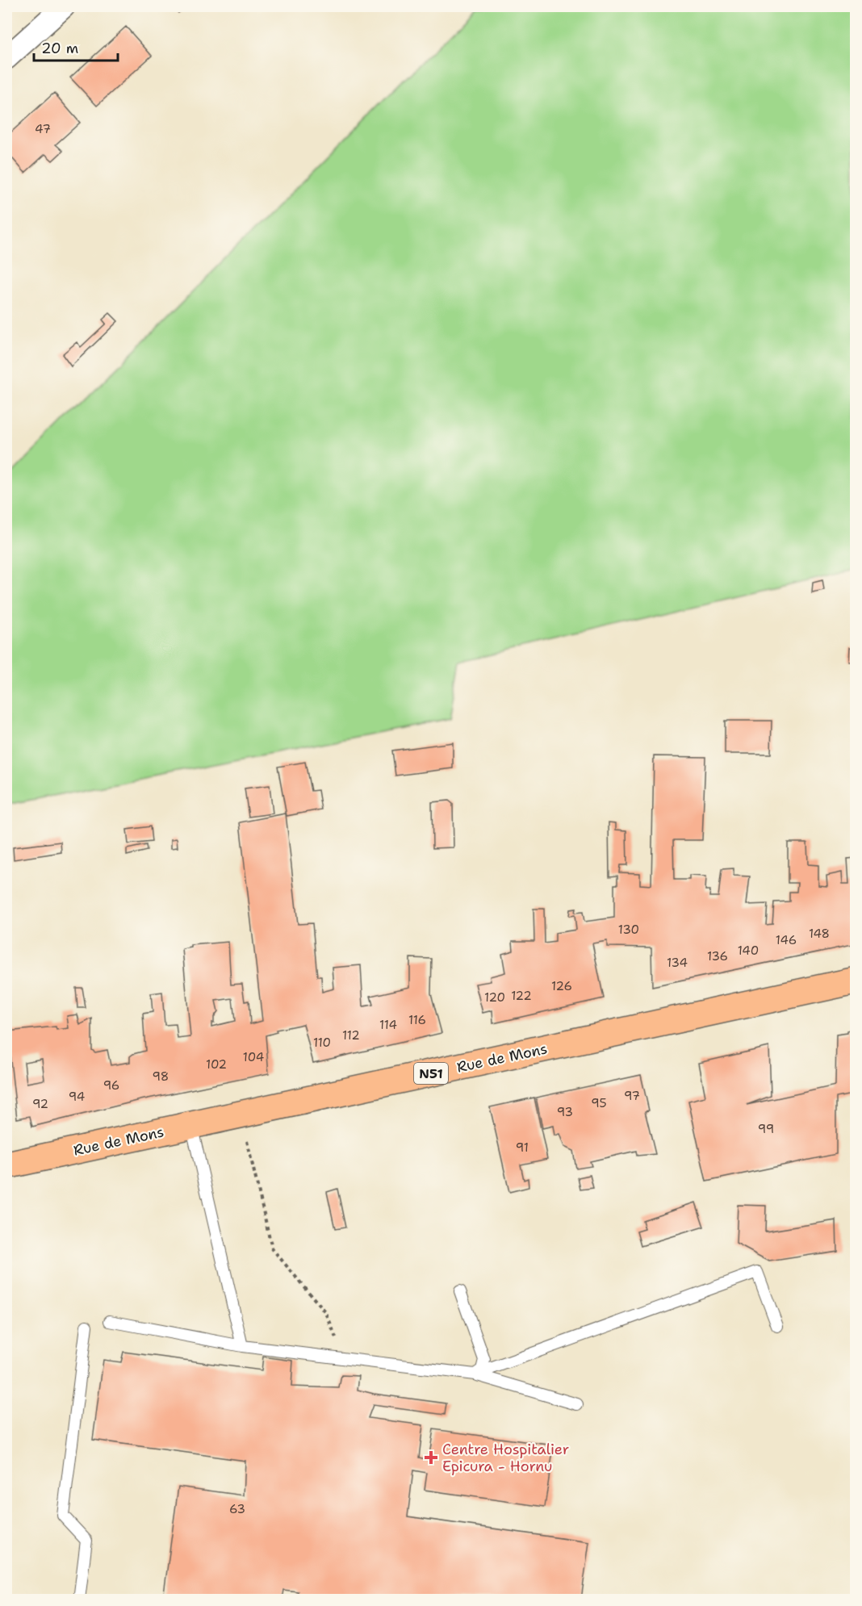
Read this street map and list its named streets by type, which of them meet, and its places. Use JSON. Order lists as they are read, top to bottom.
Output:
{
  "streets": {
    "main road": ["Rue de Mons", "N51"]
  },
  "places": {
    "health": ["Centre Hospitalier Epicura - Hornu"]
  },
  "house_numbers": [
    "47",
    "130",
    "148",
    "146",
    "140",
    "136",
    "134",
    "126",
    "122",
    "120",
    "116",
    "114",
    "112",
    "110",
    "104",
    "102",
    "98",
    "96",
    "97",
    "94",
    "95",
    "92",
    "93",
    "99",
    "91",
    "63"
  ],
  "scale_bar": "20 m"
}
